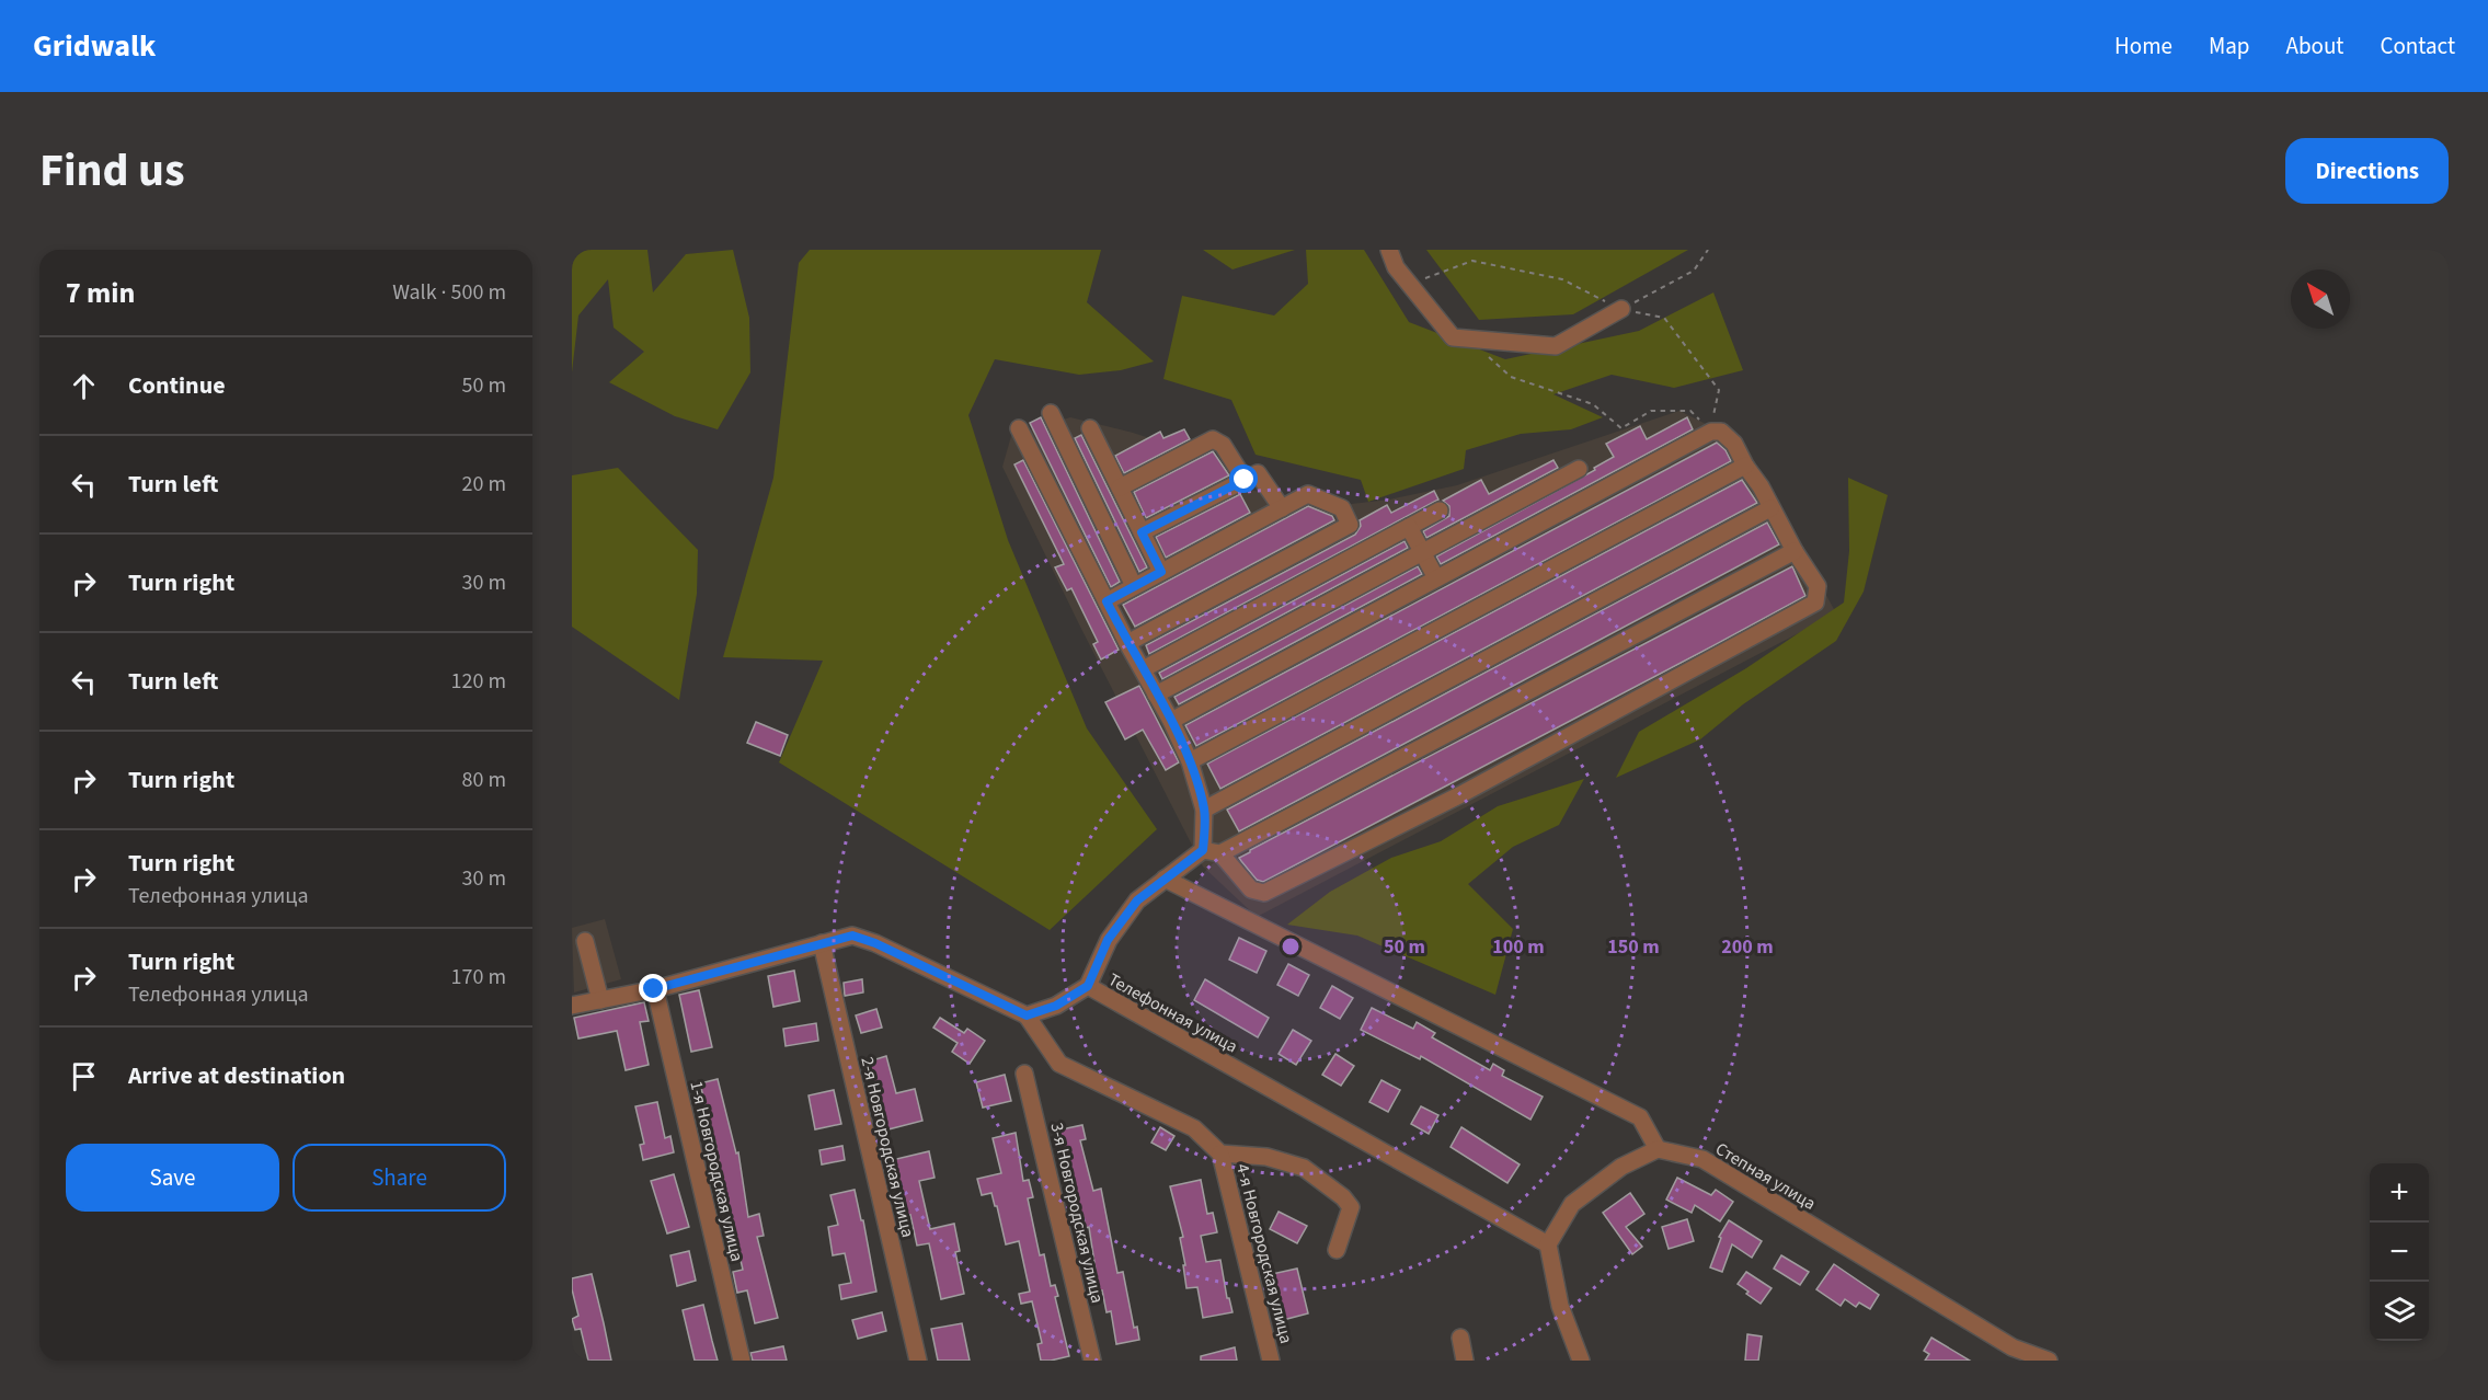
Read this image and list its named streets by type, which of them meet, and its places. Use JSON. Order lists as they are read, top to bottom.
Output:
{
  "streets": {
    "street": [
      "Телефонная улица",
      "2-я Новгородская улица",
      "1-я Новгородская улица",
      "Степная улица",
      "3-я Новгородская улица",
      "4-я Новгородская улица"
    ]
  },
  "north": "top left",
  "page": {
    "header": "Gridwalk",
    "nav": [
      "Home",
      "Map",
      "About",
      "Contact"
    ],
    "title": "Find us",
    "buttons": [
      "Directions",
      ["Save", "Share"]
    ],
    "heading": ["7 min", "Walk · 500 m"],
    "list": [
      ["Continue", "50 m"],
      ["Turn left", "20 m"],
      ["Turn right", "30 m"],
      ["Turn left", "120 m"],
      ["Turn right", "80 m"],
      ["Turn right", "Телефонная улица", "30 m"],
      ["Turn right", "Телефонная улица", "170 m"],
      "Arrive at destination"
    ],
    "map_buttons": ["+", "−"]
  },
  "rings": [
    "50 m",
    "100 m",
    "150 m",
    "200 m"
  ]
}
